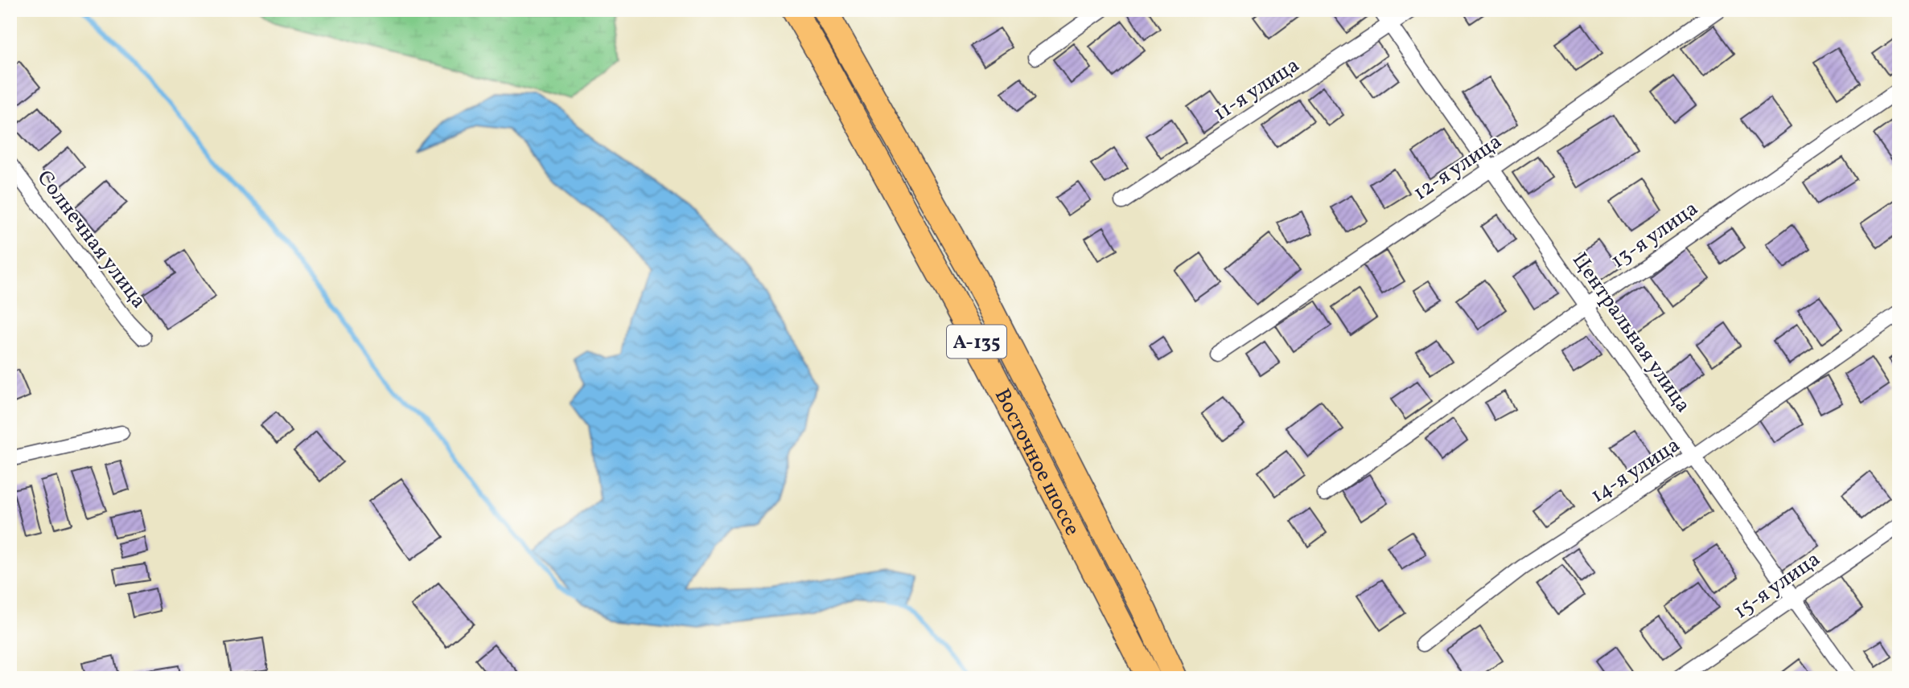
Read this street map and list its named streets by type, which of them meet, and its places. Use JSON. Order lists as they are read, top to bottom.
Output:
{
  "streets": {
    "highway": ["А-135", "Восточное шоссе"],
    "street": [
      "11-я улица",
      "12-я улица",
      "13-я улица",
      "Солнечная улица",
      "Центральная улица",
      "14-я улица",
      "15-я улица"
    ]
  },
  "crossings": [
    ["11-я улица", "Центральная улица"],
    ["12-я улица", "Центральная улица"],
    ["13-я улица", "Центральная улица"],
    ["Центральная улица", "14-я улица"],
    ["Центральная улица", "15-я улица"]
  ]
}
